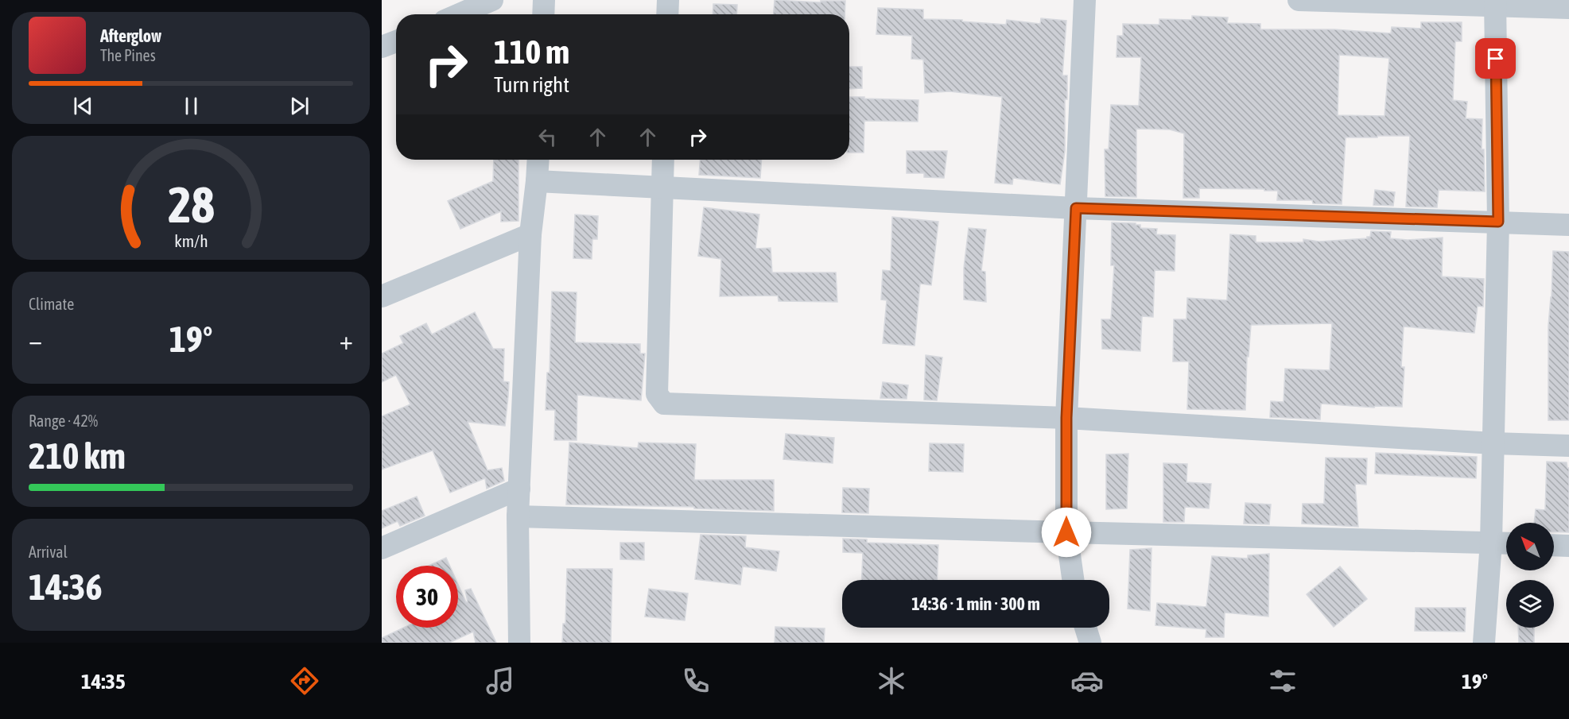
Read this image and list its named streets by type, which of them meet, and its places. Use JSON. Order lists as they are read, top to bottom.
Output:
{
  "north": "top left",
  "page": {
    "turn": ["110 m", "Turn right"],
    "song": ["Afterglow", "The Pines"],
    "tile": [
      "Climate",
      ["Range · 42%", "210 km"],
      ["Arrival", "14:36"]
    ],
    "heat": ["−", "19°", "+"],
    "limit": "30",
    "trip": "14:36 · 1 min · 300 m",
    "tabs": ["14:35", "19°"],
    "gauge": ["28", "km/h"]
  }
}
